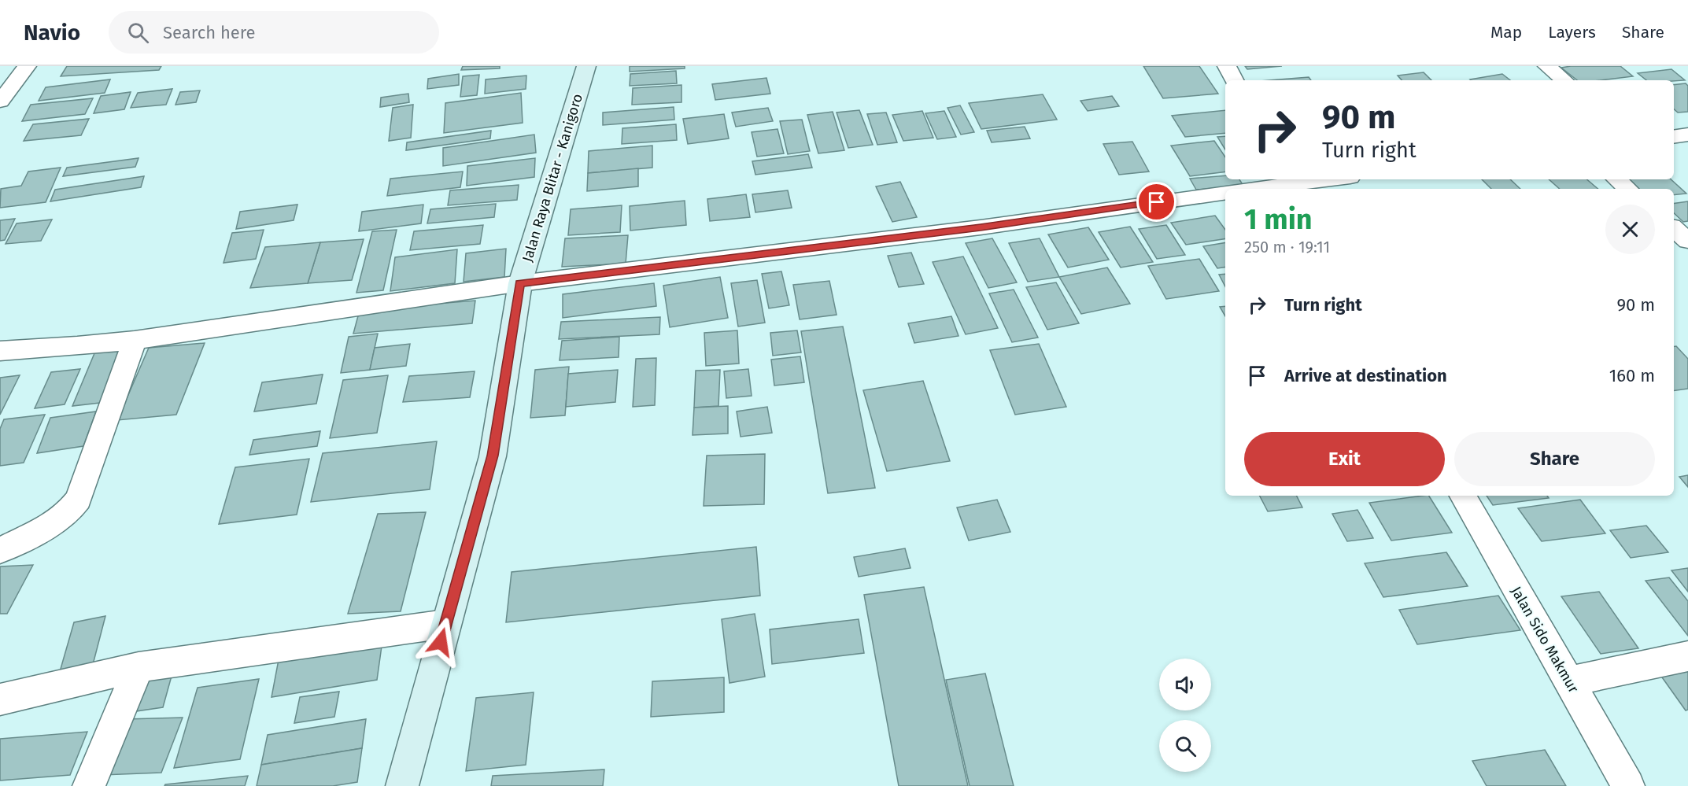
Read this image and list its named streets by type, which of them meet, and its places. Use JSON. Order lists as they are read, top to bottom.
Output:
{
  "streets": {
    "main road": ["Jalan Raya Blitar - Kanigoro"],
    "street": ["Jalan Sido Makmur"]
  },
  "page": {
    "header": "Navio",
    "search": "Search here",
    "nav": ["Map", "Layers", "Share"],
    "turn": ["90 m", "Turn right"],
    "heading": ["1 min", "250 m · 19:11"],
    "list": [
      {
        "name": "Turn right",
        "value": "90 m"
      },
      {
        "name": "Arrive at destination",
        "value": "160 m"
      }
    ],
    "buttons": ["Exit", "Share"]
  }
}
